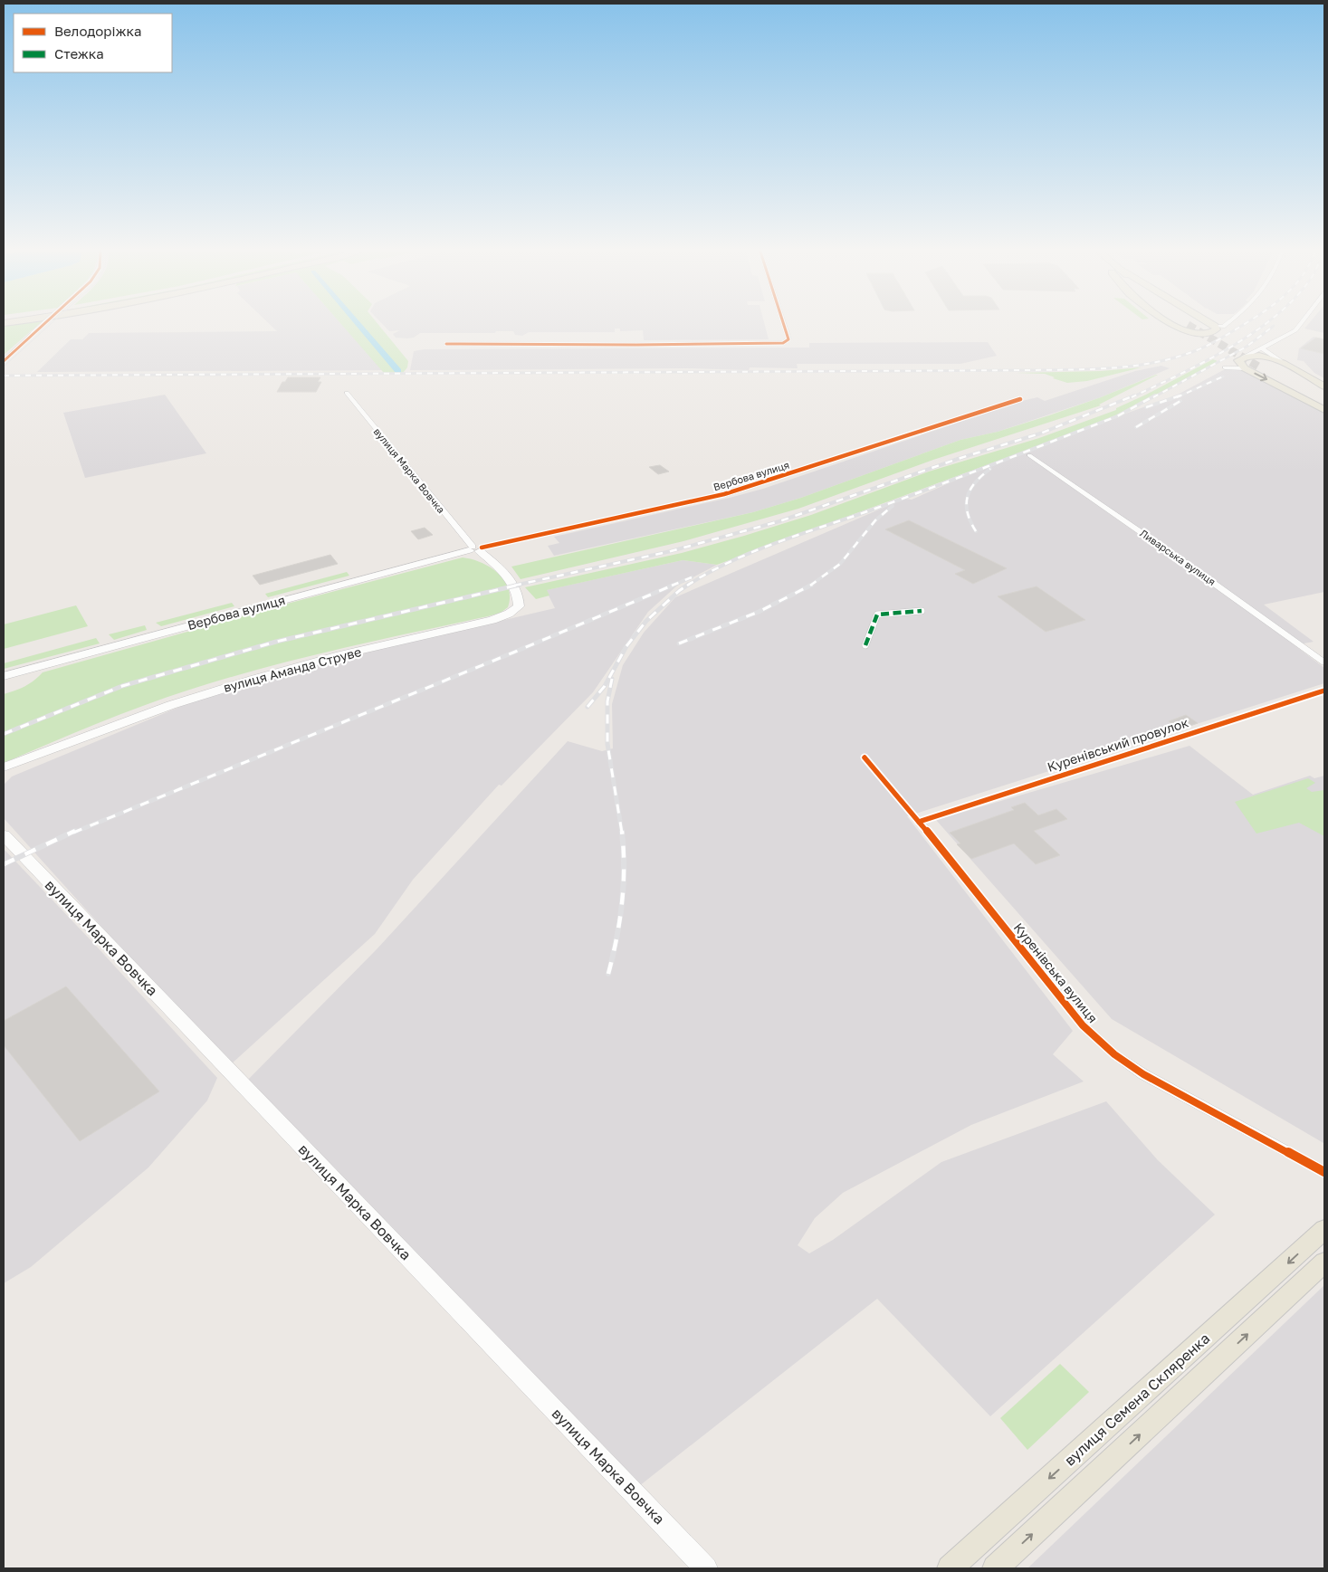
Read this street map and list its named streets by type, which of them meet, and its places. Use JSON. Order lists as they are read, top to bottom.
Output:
{
  "streets": {
    "main road": [
      "вулиця Марка Вовчка",
      "Вербова вулиця",
      "вулиця Аманда Струве",
      "вулиця Семена Скляренка"
    ],
    "street": ["Ливарська вулиця", "Куренівський провулок", "Куренівська вулиця"]
  },
  "crossings": [
    ["вулиця Марка Вовчка", "Вербова вулиця"],
    ["вулиця Марка Вовчка", "вулиця Аманда Струве"],
    ["Вербова вулиця", "вулиця Аманда Струве"],
    ["Куренівський провулок", "Куренівська вулиця"]
  ],
  "legend": ["Велодоріжка", "Стежка"]
}
